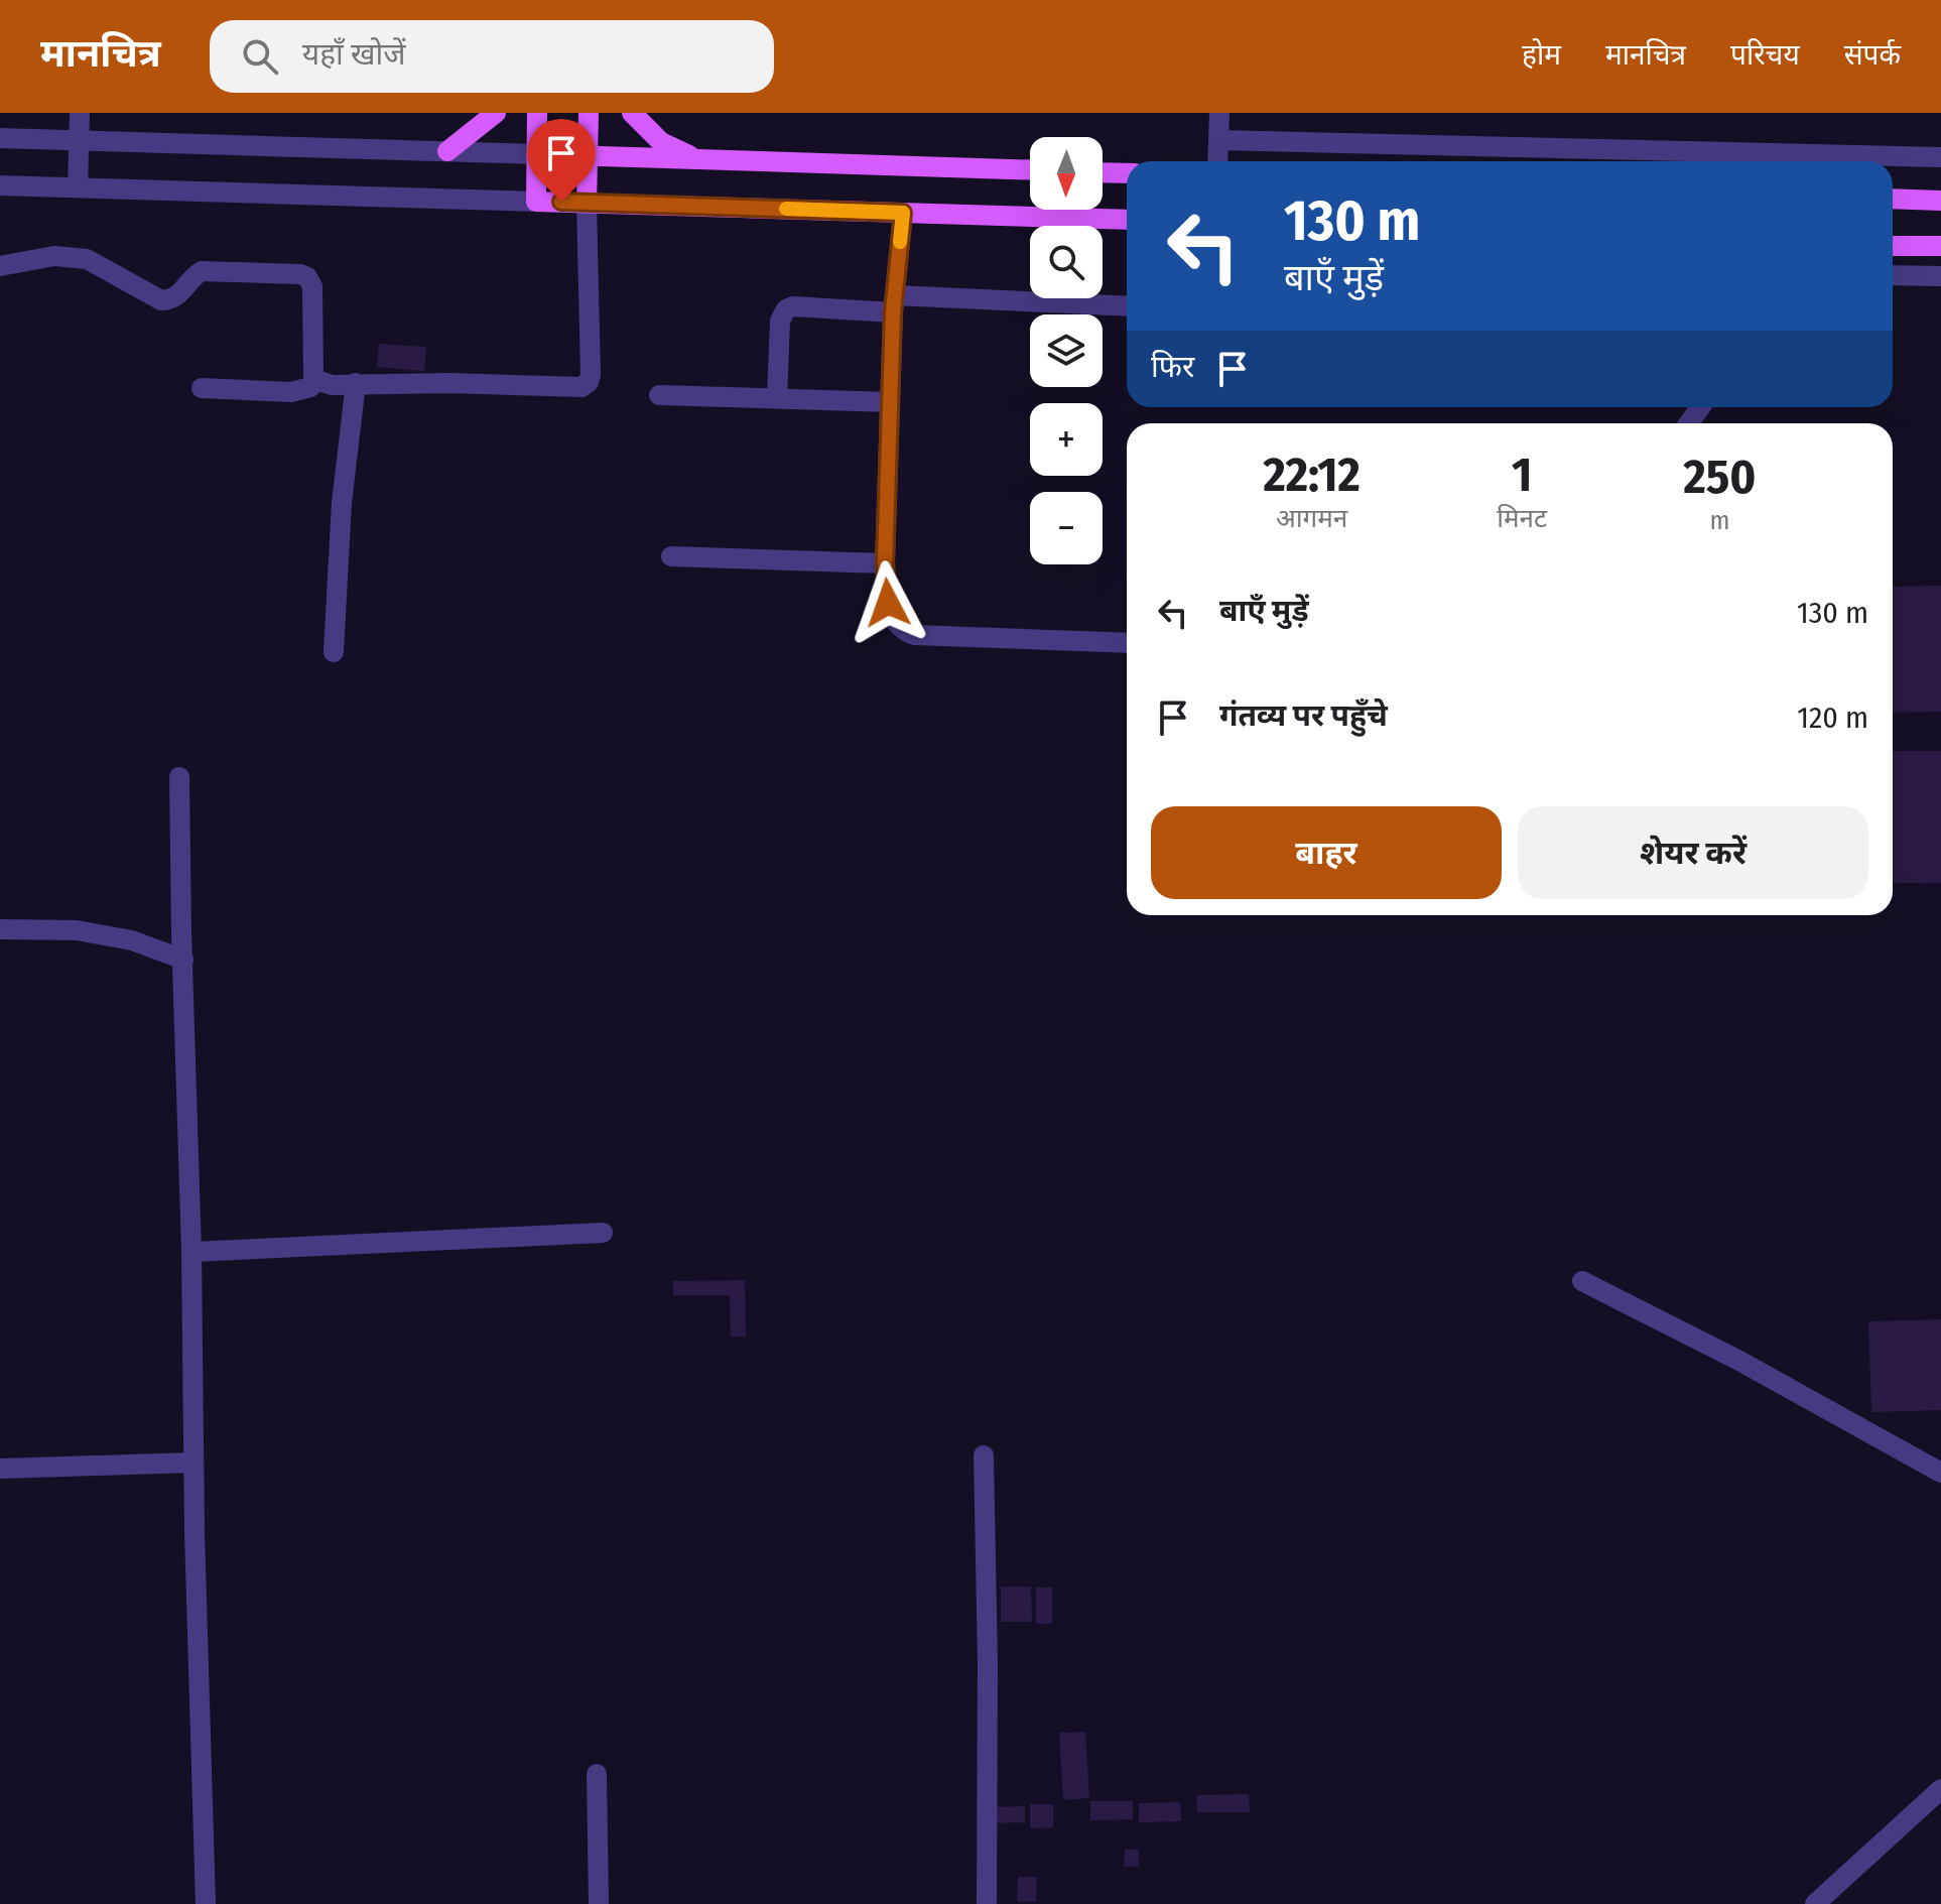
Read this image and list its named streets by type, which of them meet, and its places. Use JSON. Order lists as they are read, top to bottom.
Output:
{
  "north": "bottom",
  "page": {
    "header": "मानचित्र",
    "search": "यहाँ खोजें",
    "nav": [
      "होम",
      "मानचित्र",
      "परिचय",
      "संपर्क"
    ],
    "map_buttons": ["+", "−"],
    "turn": ["130 m", "बाएँ मुड़ें"],
    "then": "फिर",
    "eta": [
      "22:12",
      "आगमन",
      "1",
      "मिनट",
      "250",
      "m"
    ],
    "list": [
      {
        "name": "बाएँ मुड़ें",
        "value": "130 m"
      },
      {
        "name": "गंतव्य पर पहुँचे",
        "value": "120 m"
      }
    ],
    "buttons": ["बाहर", "शेयर करें"]
  }
}
